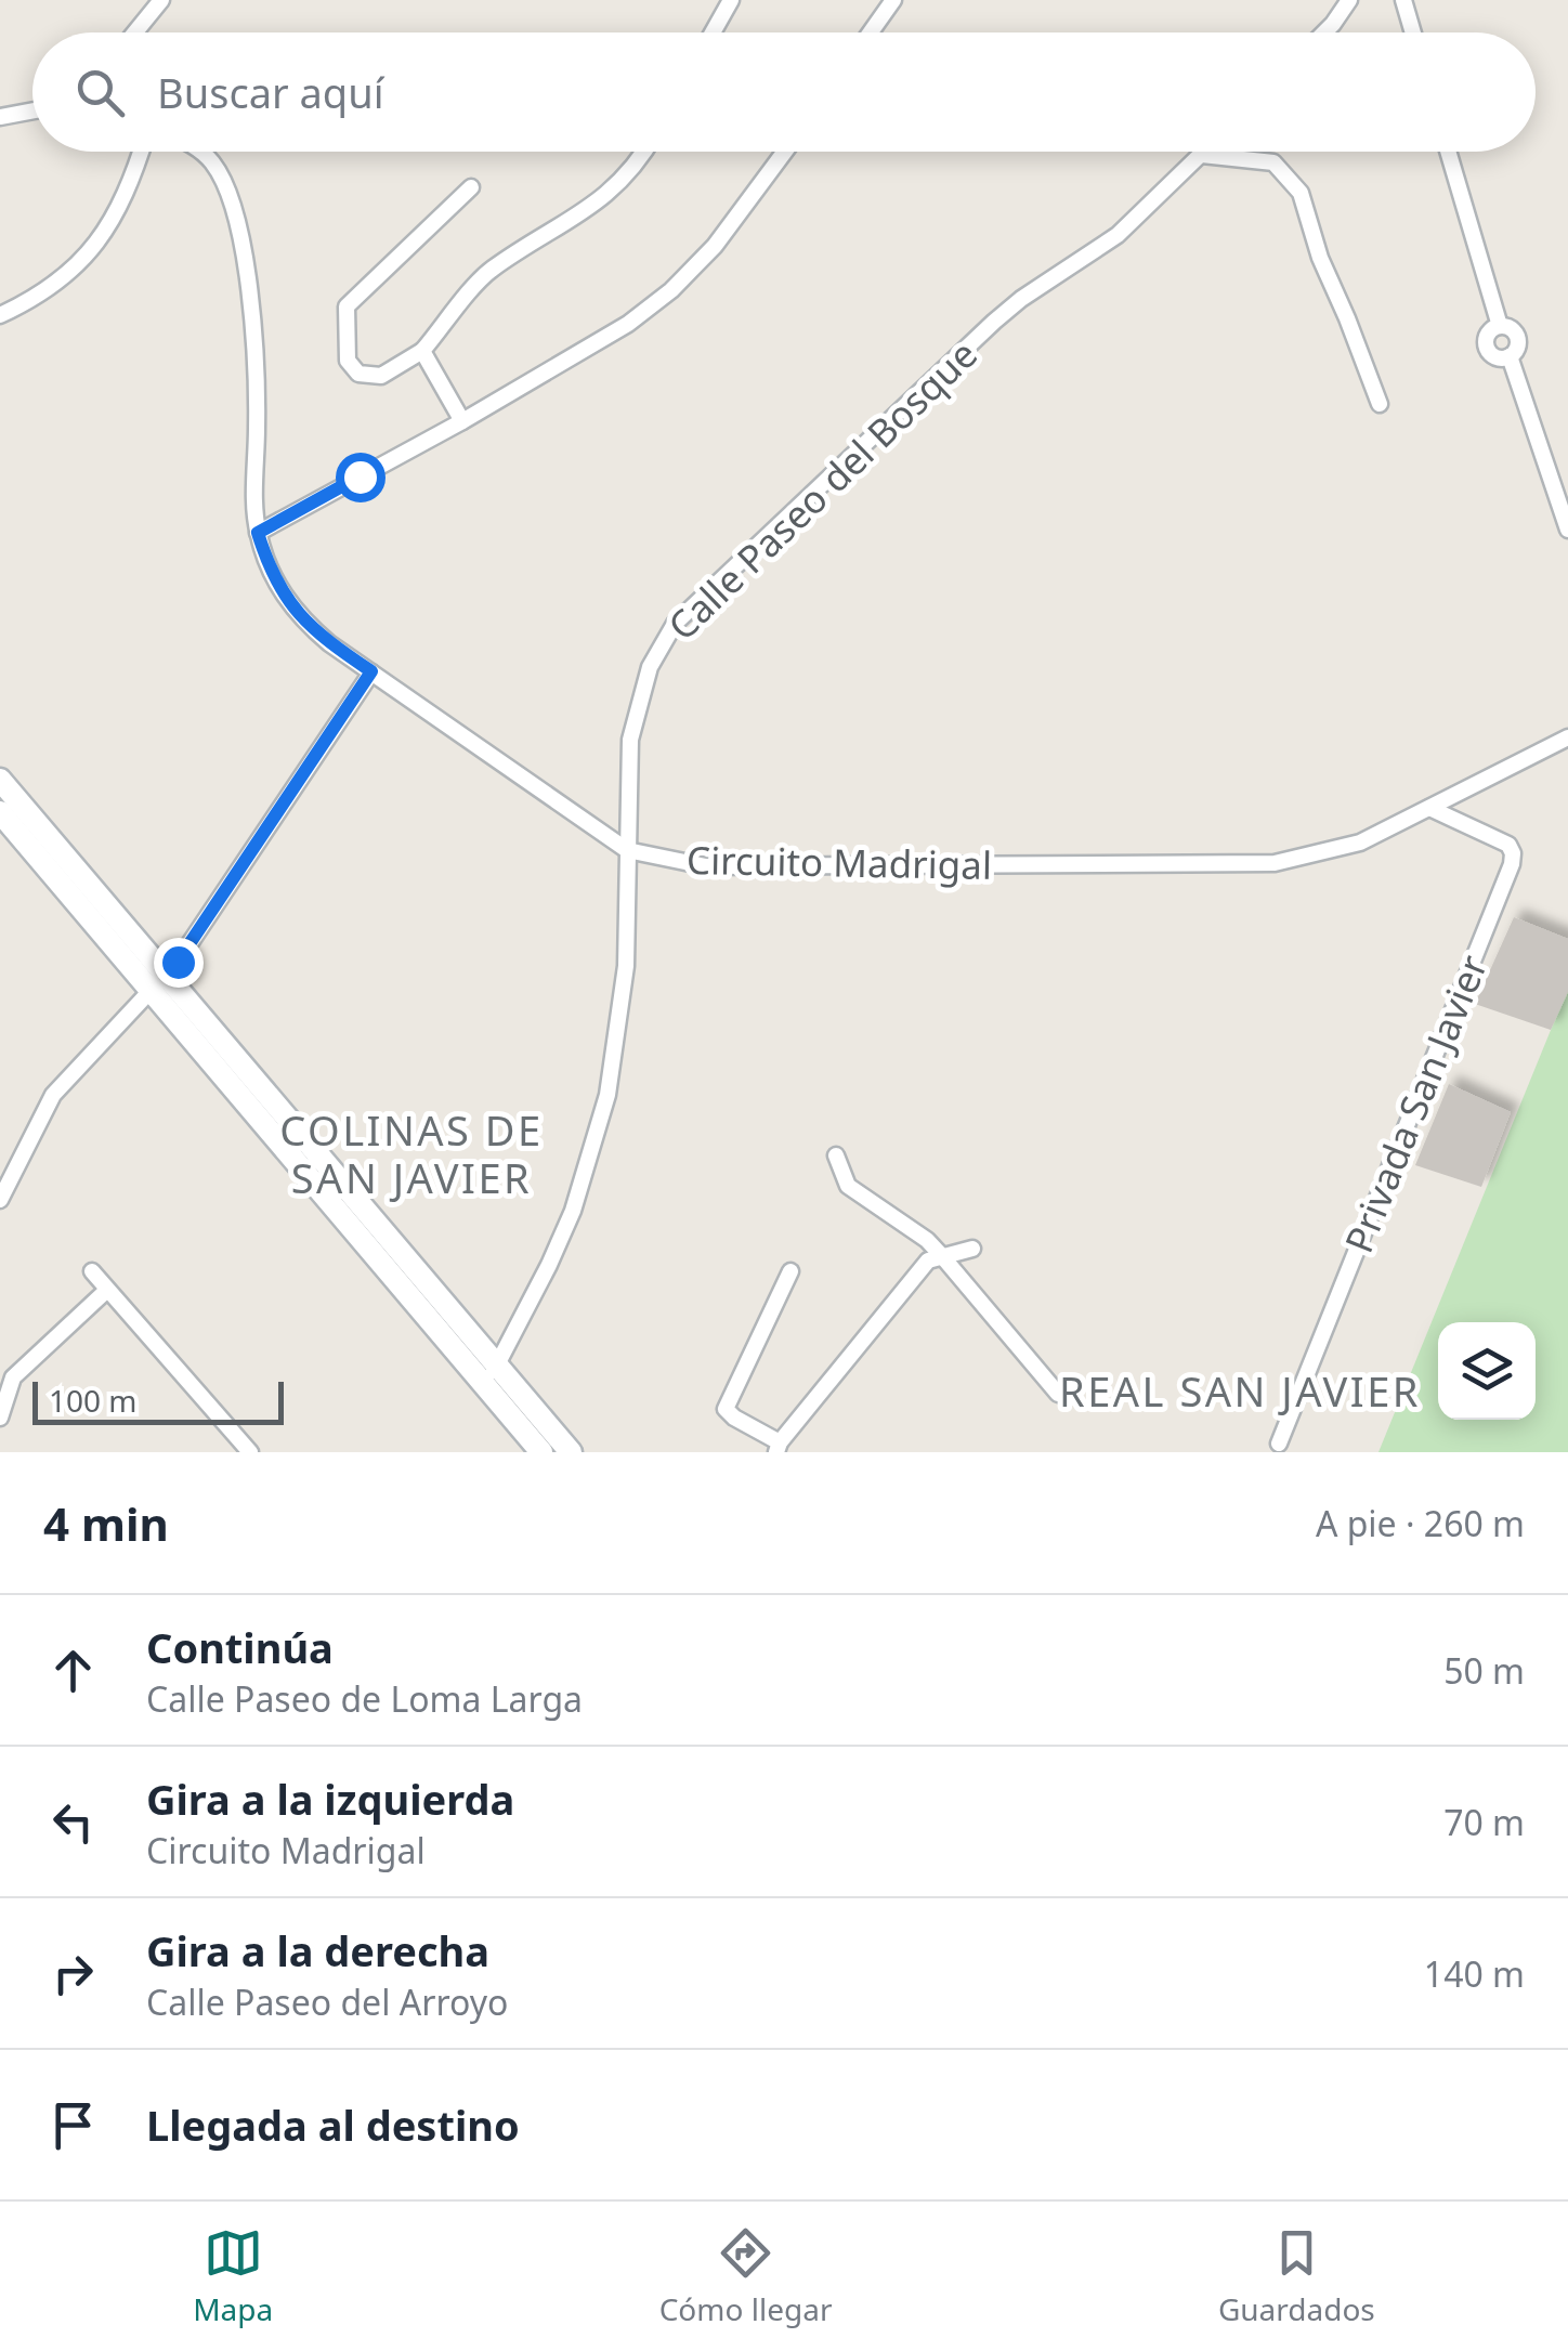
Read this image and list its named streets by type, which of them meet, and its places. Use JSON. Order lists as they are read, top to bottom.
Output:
{
  "streets": {
    "street": ["Calle Paseo del Bosque", "Circuito Madrigal", "Privada San Javier"]
  },
  "crossings": [
    ["Calle Paseo del Bosque", "Circuito Madrigal"],
    ["Circuito Madrigal", "Privada San Javier"]
  ],
  "districts": ["COLINAS DE SAN JAVIER", "REAL SAN JAVIER"],
  "scale_bar": "100 m",
  "page": {
    "search": "Buscar aquí",
    "scale": "100 m",
    "heading": ["4 min", "A pie · 260 m"],
    "list": [
      ["Continúa", "Calle Paseo de Loma Larga", "50 m"],
      ["Gira a la izquierda", "Circuito Madrigal", "70 m"],
      ["Gira a la derecha", "Calle Paseo del Arroyo", "140 m"],
      "Llegada al destino"
    ],
    "nav": ["Mapa", "Cómo llegar", "Guardados"]
  }
}
